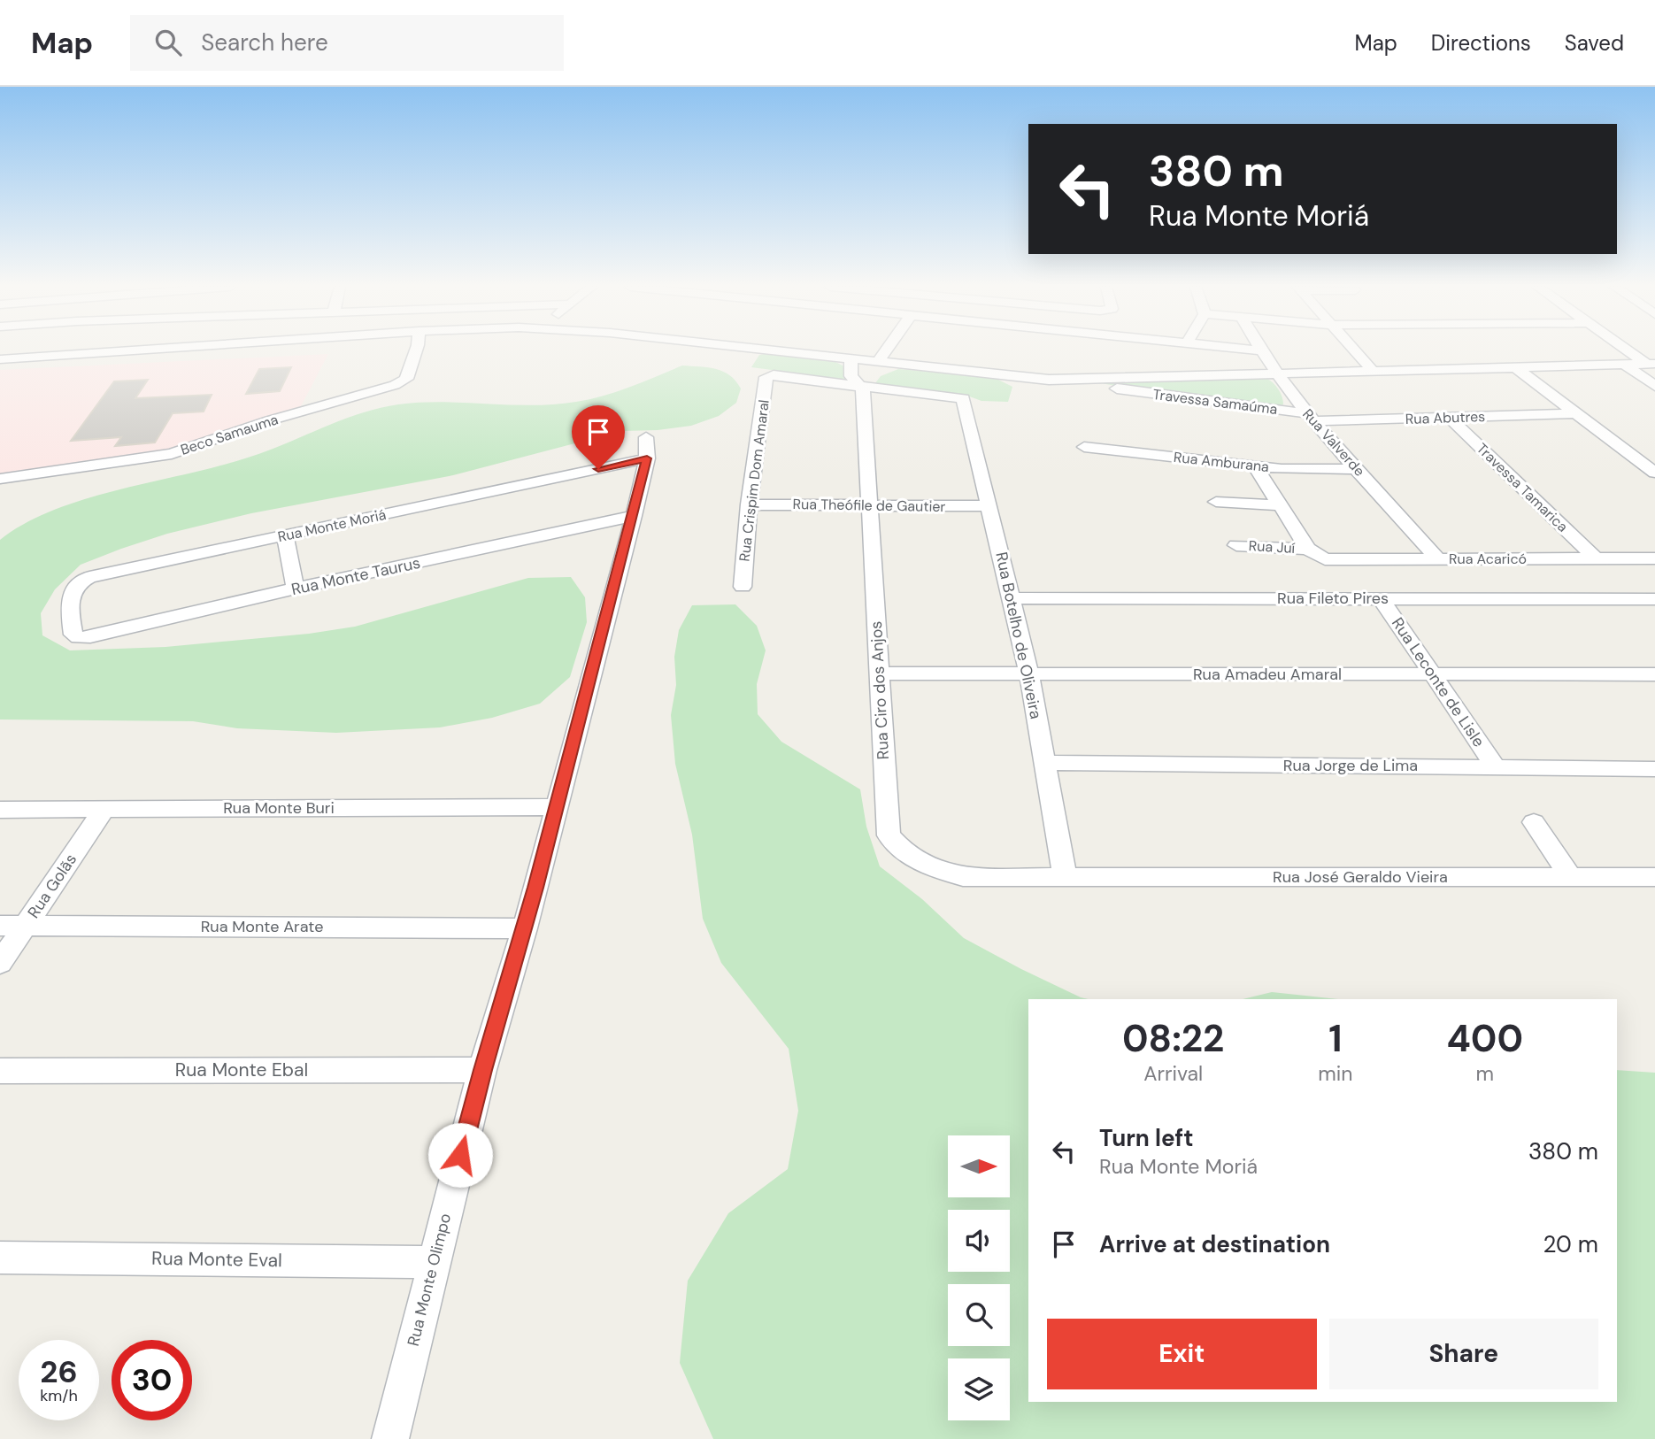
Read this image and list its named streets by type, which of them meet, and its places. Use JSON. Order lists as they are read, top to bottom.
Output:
{
  "streets": {
    "street": [
      "Travessa Samaúma",
      "Rua Abutres",
      "Beco Samauma",
      "Rua Valverde",
      "Rua Amburana",
      "Rua Crispim Dom Amaral",
      "Travessa Tamarica",
      "Rua Theófile de Gautier",
      "Rua Monte Moriá",
      "Rua Juí",
      "Rua Acaricó",
      "Rua Monte Taurus",
      "Rua Fileto Pires",
      "Rua Botelho de Oliveira",
      "Rua Amadeu Amaral",
      "Rua Leconte de Lisle",
      "Rua Ciro dos Anjos",
      "Rua Jorge de Lima",
      "Rua Monte Buri",
      "Rua José Geraldo Vieira",
      "Rua Golãs",
      "Rua Monte Arate",
      "Rua Monte Ebal",
      "Rua Monte Eval",
      "Rua Monte Olimpo"
    ]
  },
  "crossings": [
    ["Travessa Samaúma", "Rua Abutres"],
    ["Travessa Samaúma", "Rua Valverde"],
    ["Rua Abutres", "Rua Valverde"],
    ["Rua Abutres", "Travessa Tamarica"],
    ["Rua Valverde", "Rua Amburana"],
    ["Rua Valverde", "Rua Acaricó"],
    ["Rua Crispim Dom Amaral", "Rua Theófile de Gautier"],
    ["Rua Crispim Dom Amaral", "Rua Botelho de Oliveira"],
    ["Rua Crispim Dom Amaral", "Rua Ciro dos Anjos"],
    ["Travessa Tamarica", "Rua Acaricó"],
    ["Rua Theófile de Gautier", "Rua Botelho de Oliveira"],
    ["Rua Theófile de Gautier", "Rua Ciro dos Anjos"],
    ["Rua Monte Moriá", "Rua Monte Taurus"],
    ["Rua Monte Moriá", "Rua Monte Olimpo"],
    ["Rua Juí", "Rua Acaricó"],
    ["Rua Monte Taurus", "Rua Monte Olimpo"],
    ["Rua Fileto Pires", "Rua Botelho de Oliveira"],
    ["Rua Fileto Pires", "Rua Leconte de Lisle"],
    ["Rua Botelho de Oliveira", "Rua Amadeu Amaral"],
    ["Rua Botelho de Oliveira", "Rua Ciro dos Anjos"],
    ["Rua Botelho de Oliveira", "Rua Jorge de Lima"],
    ["Rua Botelho de Oliveira", "Rua José Geraldo Vieira"],
    ["Rua Amadeu Amaral", "Rua Leconte de Lisle"],
    ["Rua Amadeu Amaral", "Rua Ciro dos Anjos"],
    ["Rua Leconte de Lisle", "Rua Jorge de Lima"],
    ["Rua Ciro dos Anjos", "Rua José Geraldo Vieira"],
    ["Rua Monte Buri", "Rua Golãs"],
    ["Rua Monte Buri", "Rua Monte Olimpo"],
    ["Rua Golãs", "Rua Monte Arate"],
    ["Rua Monte Arate", "Rua Monte Olimpo"],
    ["Rua Monte Ebal", "Rua Monte Olimpo"],
    ["Rua Monte Eval", "Rua Monte Olimpo"]
  ],
  "north": "right",
  "page": {
    "header": "Map",
    "search": "Search here",
    "nav": ["Map", "Directions", "Saved"],
    "turn": ["380 m", "Rua Monte Moriá"],
    "eta": [
      "08:22",
      "Arrival",
      "1",
      "min",
      "400",
      "m"
    ],
    "list": [
      {
        "name": "Turn left",
        "note": "Rua Monte Moriá",
        "value": "380 m"
      },
      {
        "name": "Arrive at destination",
        "value": "20 m"
      }
    ],
    "buttons": ["Exit", "Share"],
    "speed": "26 km/h",
    "limit": "30"
  }
}
